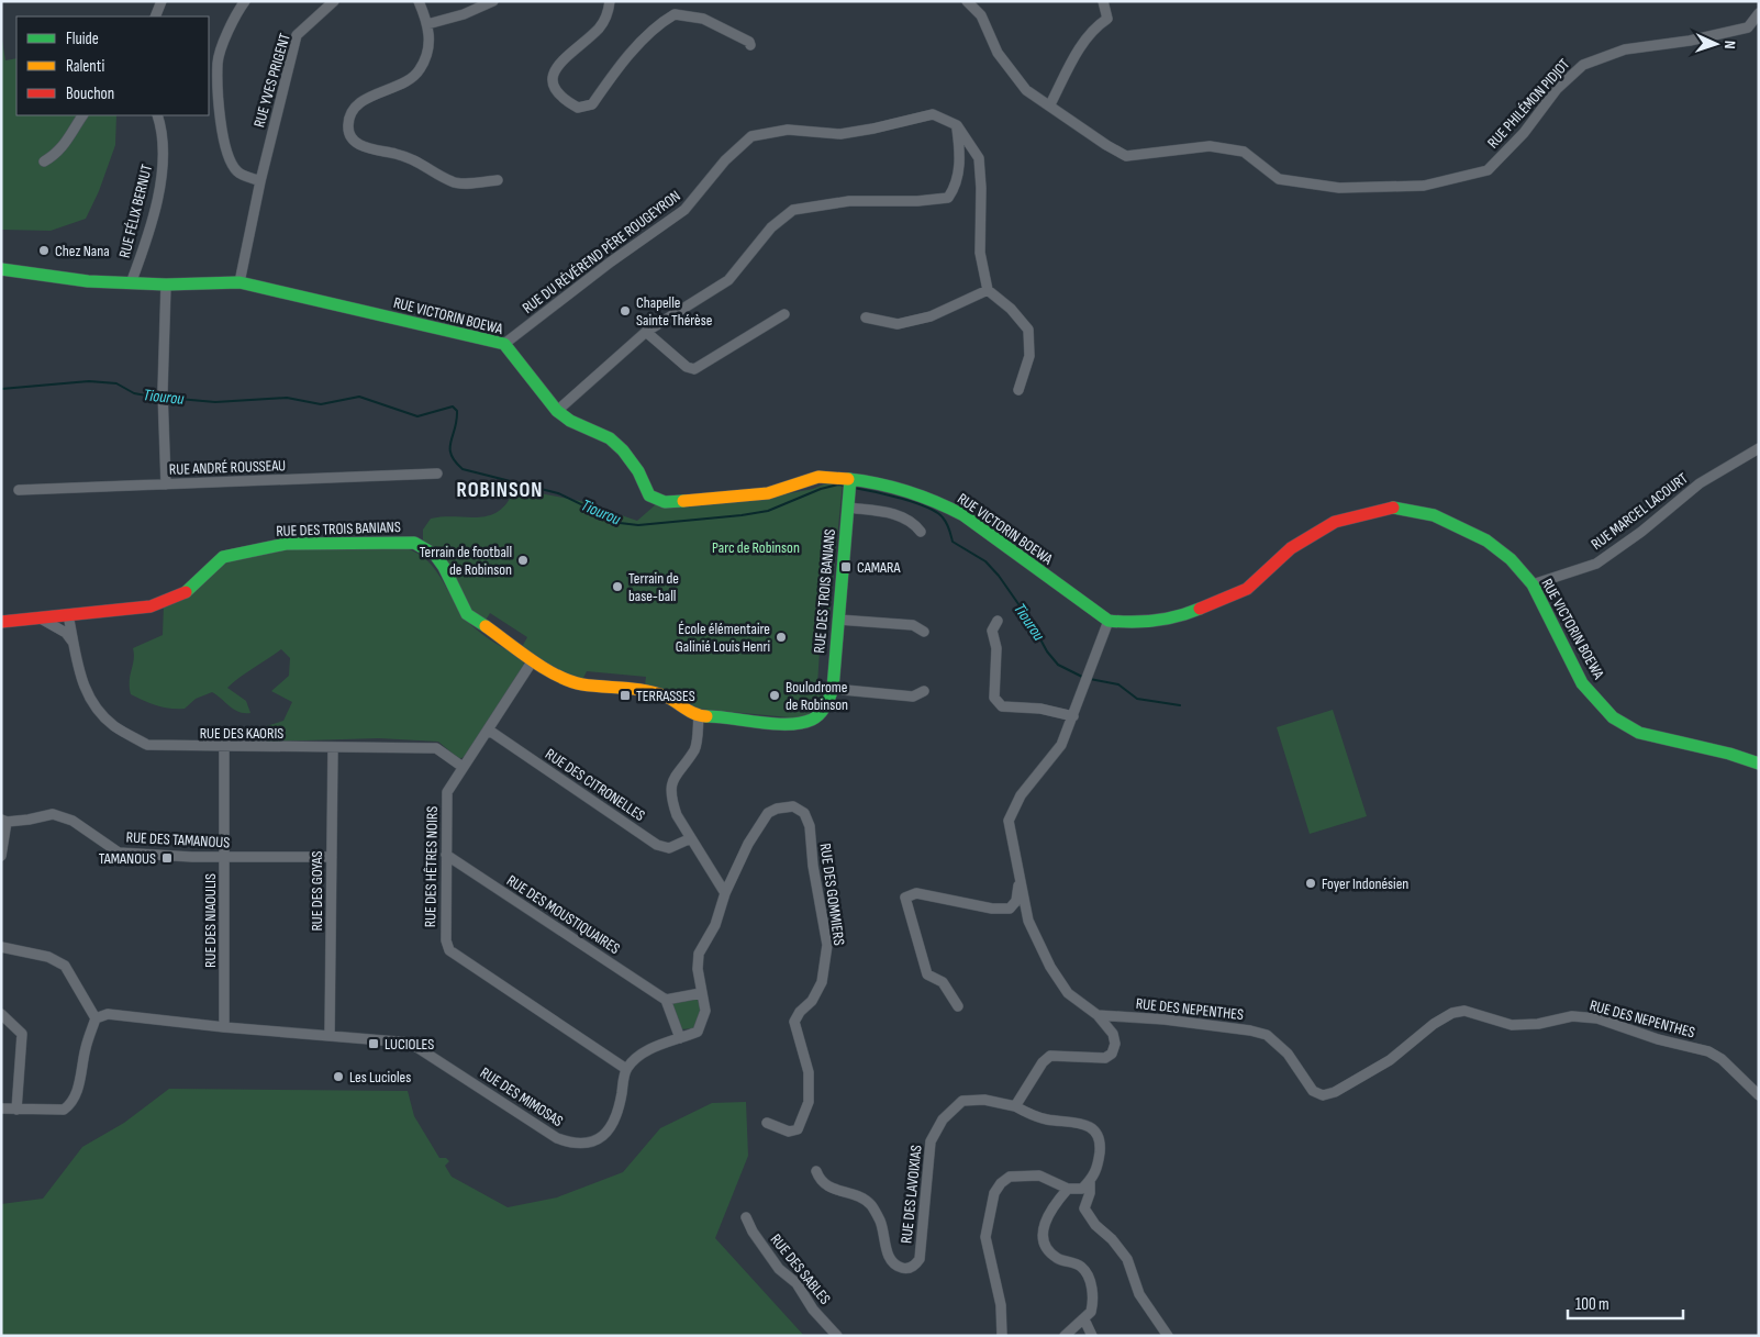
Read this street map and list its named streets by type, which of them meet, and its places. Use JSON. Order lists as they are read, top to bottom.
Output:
{
  "streets": {
    "street": [
      "RUE YVES PRIGENT",
      "RUE PHILÉMON PIDJOT",
      "RUE FÉLIX BERNUT",
      "RUE DU RÉVÉREND PÈRE ROUGEYRON",
      "RUE VICTORIN BOEWA",
      "RUE ANDRÉ ROUSSEAU",
      "RUE MARCEL LACOURT",
      "RUE DES TROIS BANIANS",
      "RUE DES KAORIS",
      "RUE DES CITRONELLES",
      "RUE DES TAMANOUS",
      "RUE DES HÊTRES NOIRS",
      "RUE DES GOYAS",
      "RUE DES GOMMIERS",
      "RUE DES MOUSTIQUAIRES",
      "RUE DES NIAOULIS",
      "RUE DES NEPENTHES",
      "RUE DES MIMOSAS",
      "RUE DES LAVOIXIAS",
      "RUE DES SABLES"
    ]
  },
  "crossings": [
    ["RUE YVES PRIGENT", "RUE VICTORIN BOEWA"],
    ["RUE FÉLIX BERNUT", "RUE VICTORIN BOEWA"],
    ["RUE DU RÉVÉREND PÈRE ROUGEYRON", "RUE VICTORIN BOEWA"],
    ["RUE VICTORIN BOEWA", "RUE MARCEL LACOURT"],
    ["RUE VICTORIN BOEWA", "RUE DES TROIS BANIANS"],
    ["RUE DES TROIS BANIANS", "RUE DES KAORIS"],
    ["RUE DES TROIS BANIANS", "RUE DES HÊTRES NOIRS"],
    ["RUE DES KAORIS", "RUE DES HÊTRES NOIRS"],
    ["RUE DES KAORIS", "RUE DES GOYAS"],
    ["RUE DES KAORIS", "RUE DES NIAOULIS"],
    ["RUE DES CITRONELLES", "RUE DES HÊTRES NOIRS"],
    ["RUE DES TAMANOUS", "RUE DES GOYAS"],
    ["RUE DES TAMANOUS", "RUE DES NIAOULIS"],
    ["RUE DES HÊTRES NOIRS", "RUE DES MOUSTIQUAIRES"],
    ["RUE DES HÊTRES NOIRS", "RUE DES MIMOSAS"],
    ["RUE DES GOYAS", "RUE DES MIMOSAS"],
    ["RUE DES NIAOULIS", "RUE DES MIMOSAS"]
  ],
  "districts": ["ROBINSON"],
  "water": ["Tiourou"],
  "parks": ["Parc de Robinson"],
  "places": {
    "other": [
      "Chez Nana",
      "Chapelle Sainte Thérèse",
      "Terrain de football de Robinson",
      "Terrain de base-ball",
      "École élémentaire Galinié Louis Henri",
      "Boulodrome de Robinson",
      "Foyer Indonésien",
      "Les Lucioles"
    ],
    "transit": [
      "CAMARA",
      "TERRASSES",
      "TAMANOUS",
      "LUCIOLES"
    ]
  },
  "legend": ["Fluide", "Ralenti", "Bouchon"],
  "scale_bar": "100 m",
  "north": "right"
}
